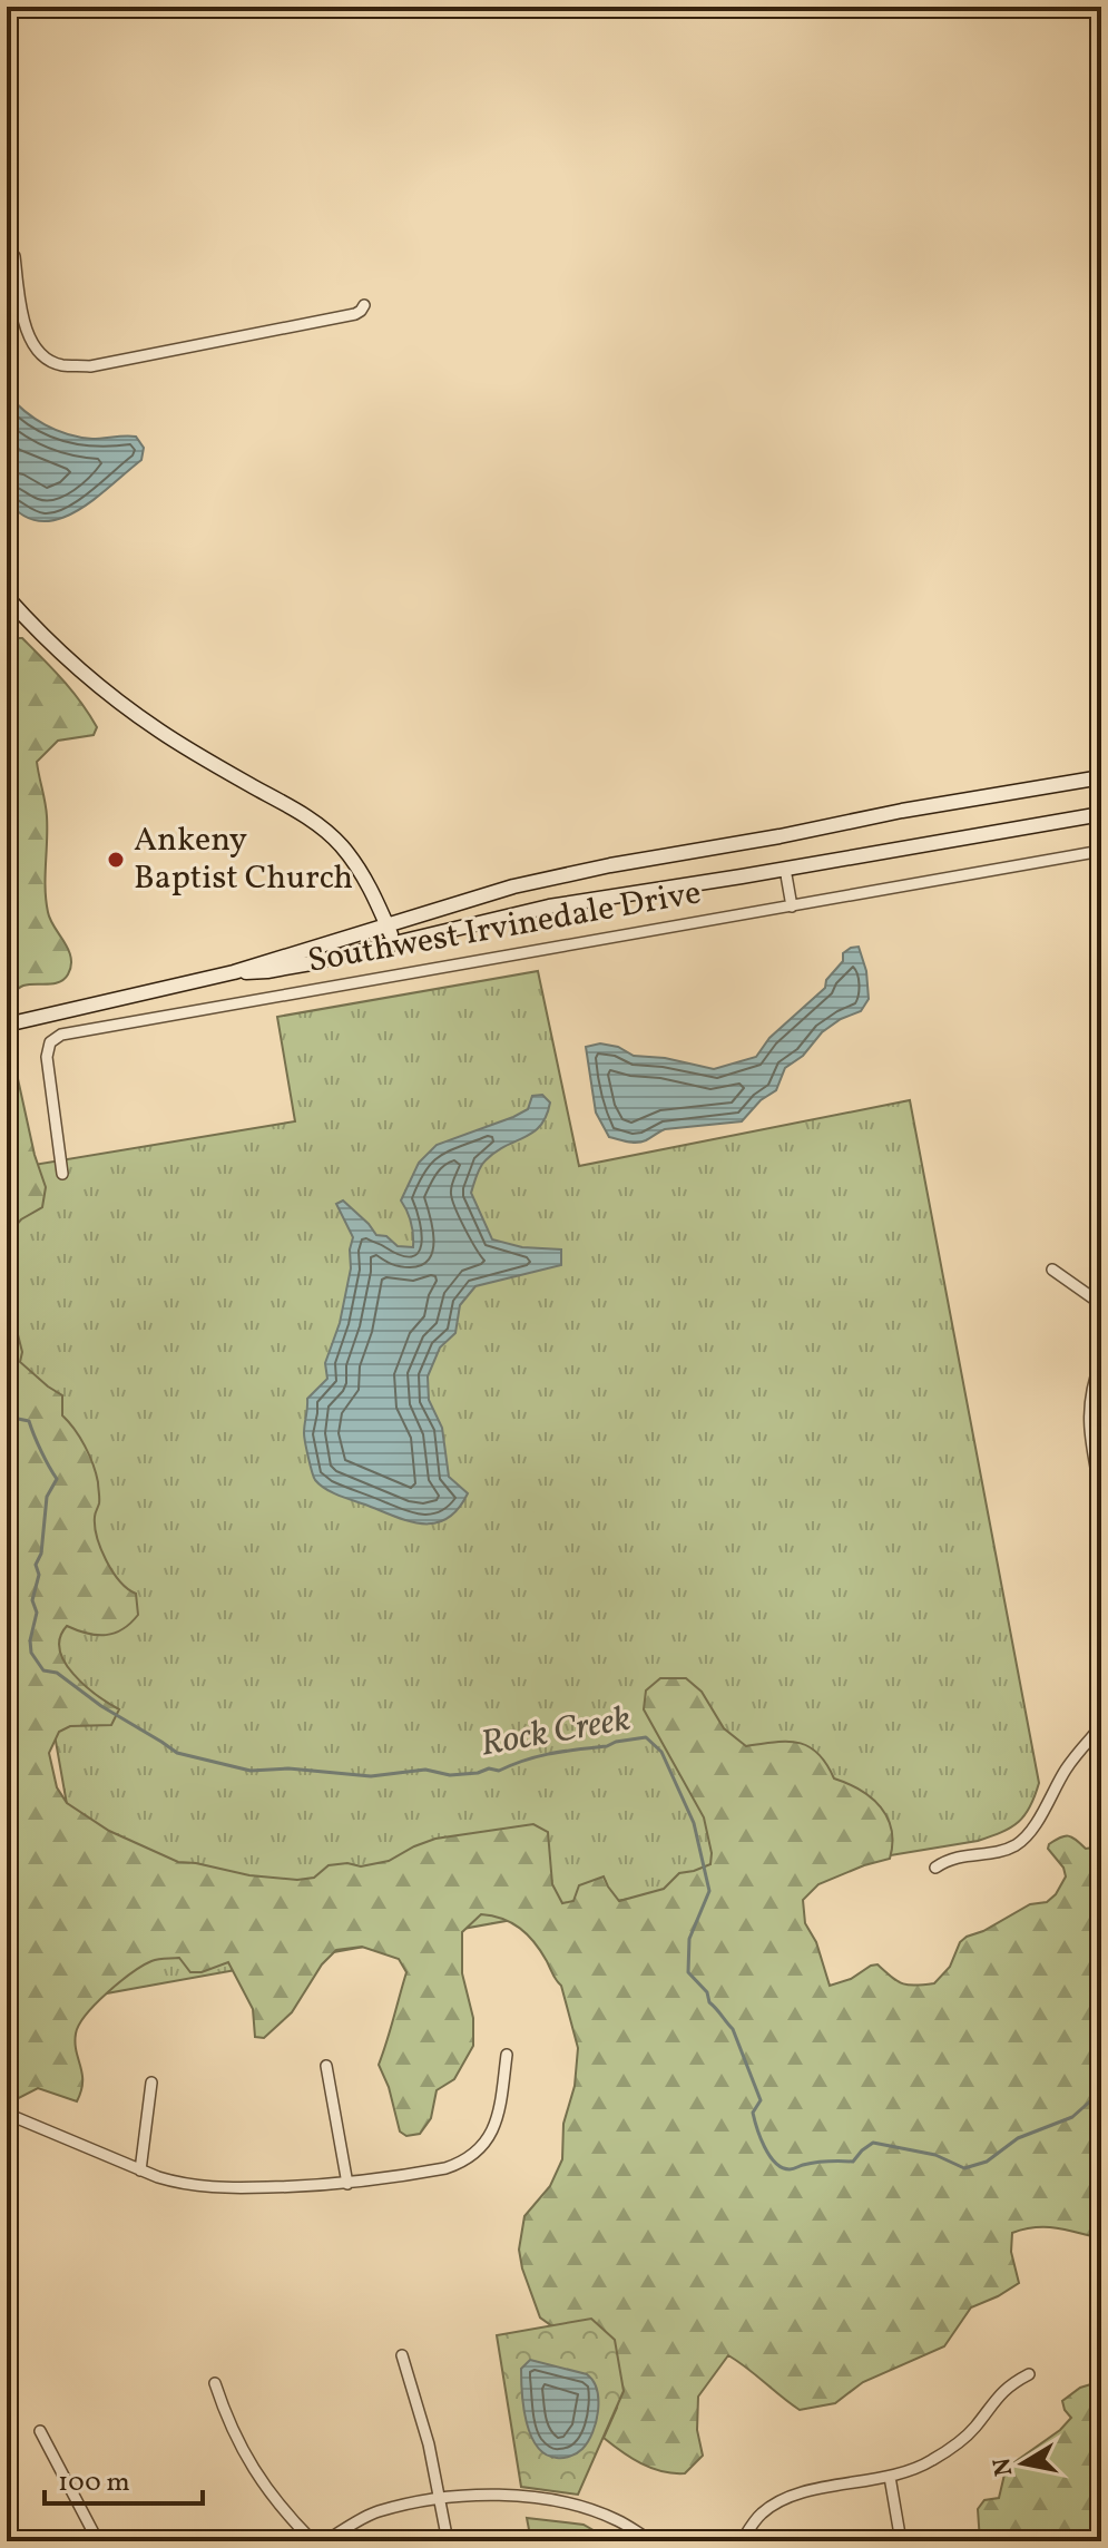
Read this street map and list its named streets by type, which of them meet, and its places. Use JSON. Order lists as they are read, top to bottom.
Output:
{
  "streets": {
    "main road": ["Southwest Irvinedale Drive"]
  },
  "water": ["Rock Creek"],
  "places": ["Ankeny Baptist Church"],
  "scale_bar": "100 m",
  "north": "left"
}
